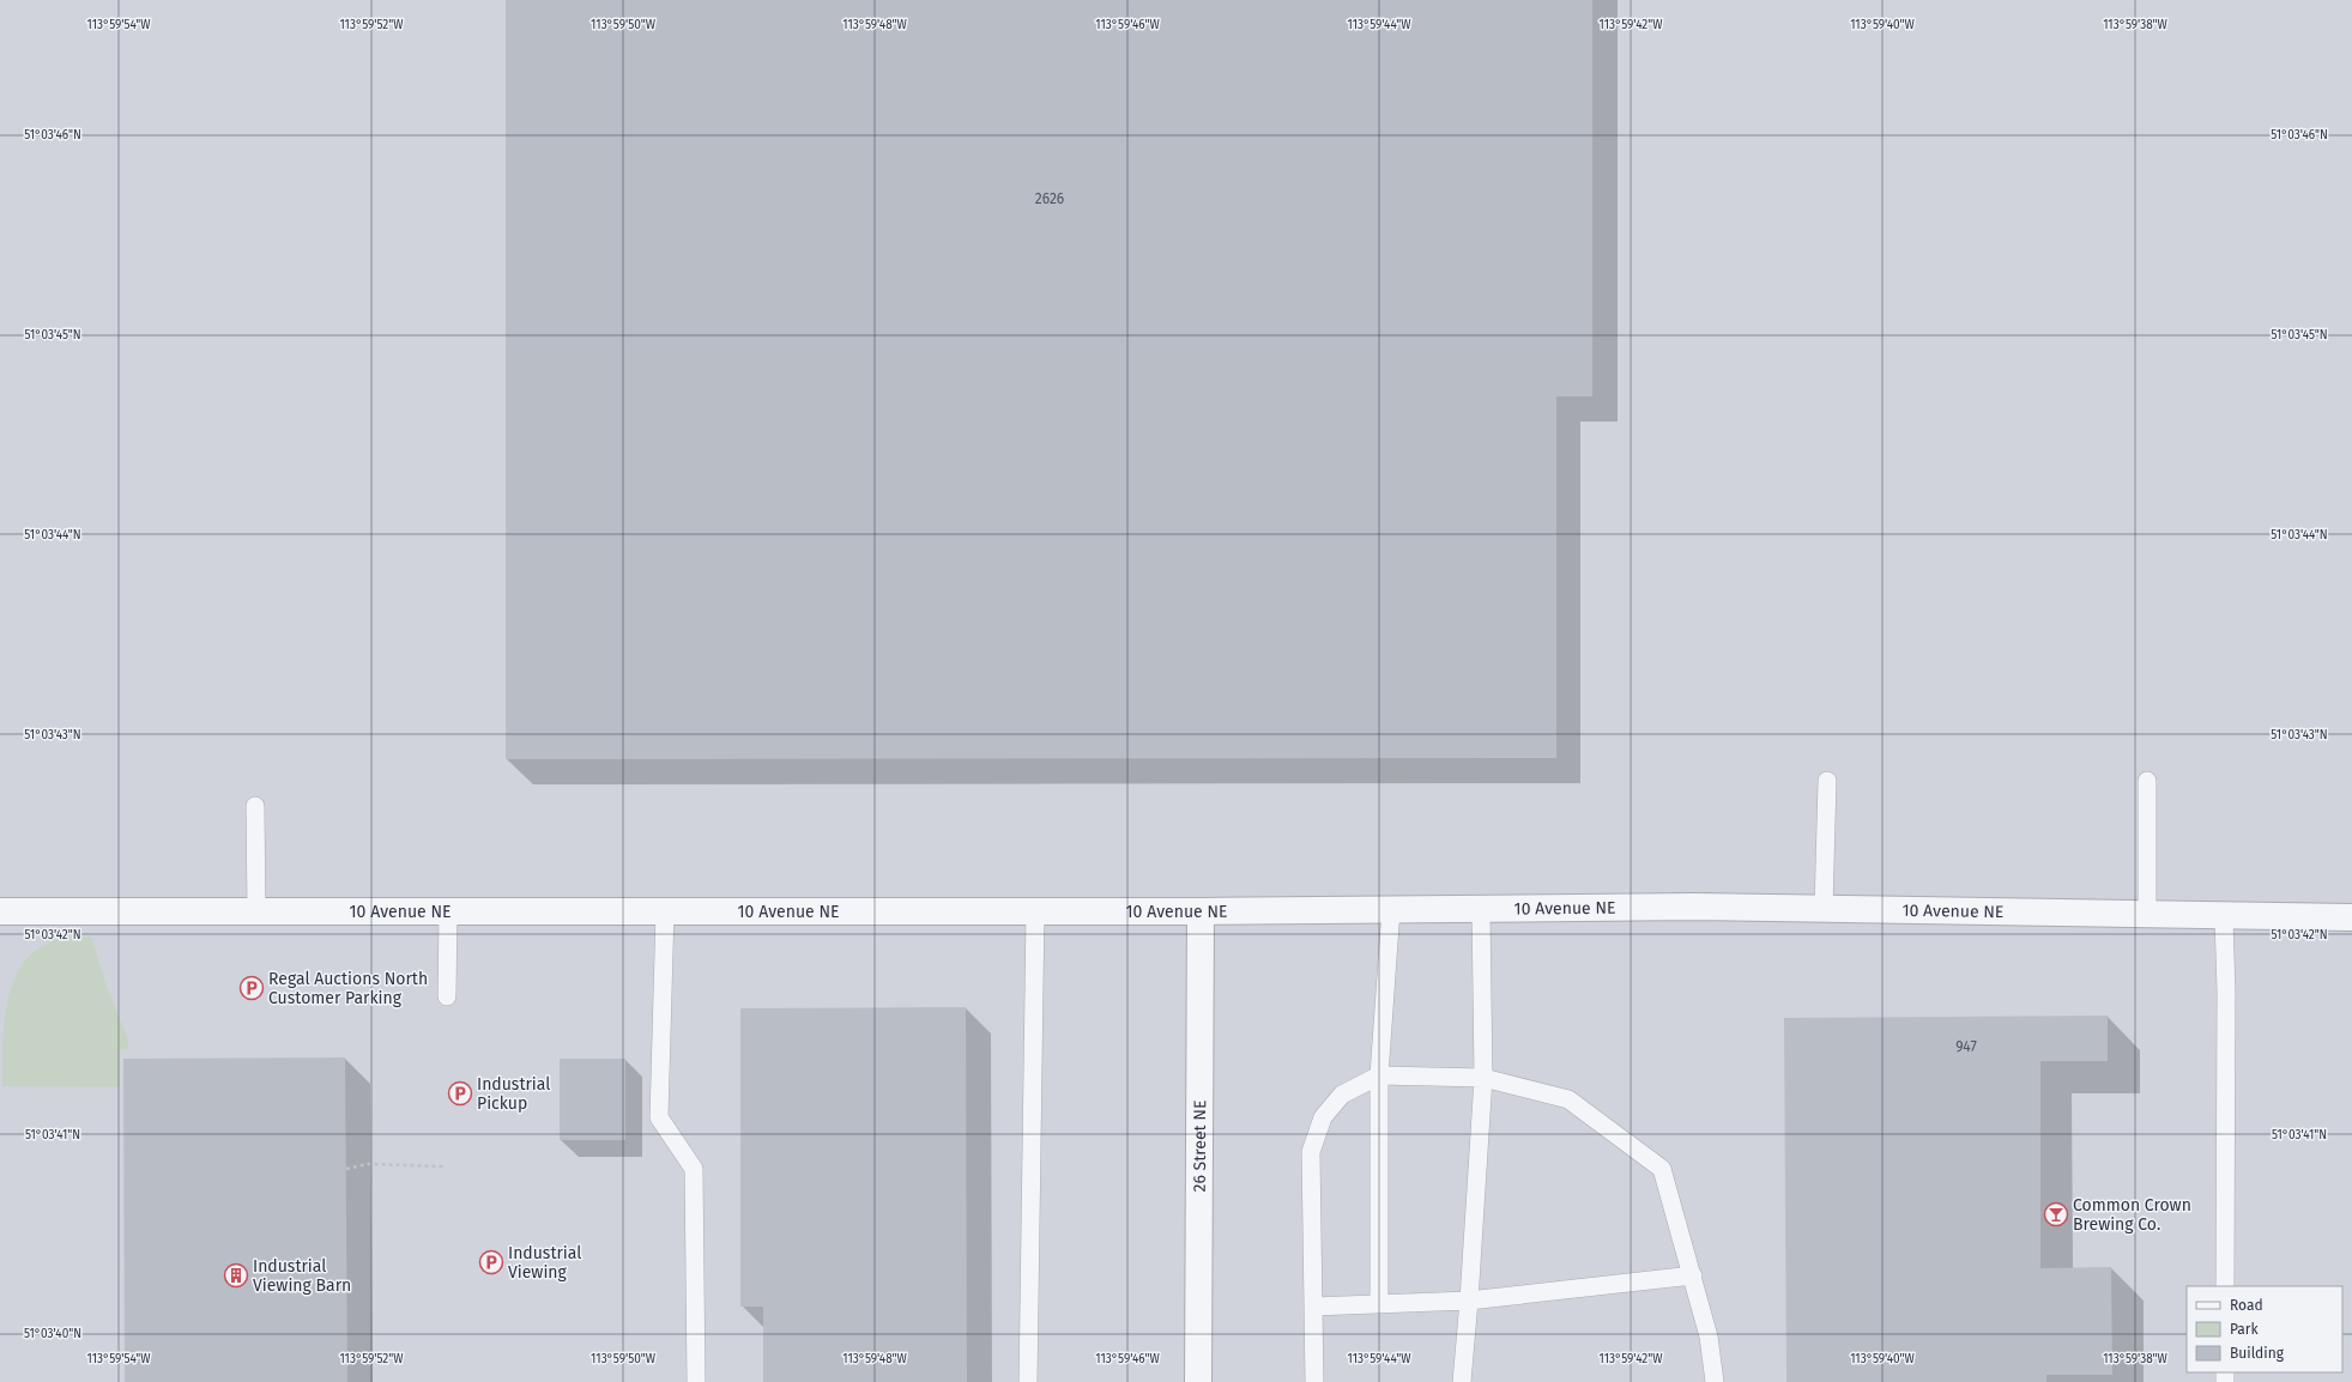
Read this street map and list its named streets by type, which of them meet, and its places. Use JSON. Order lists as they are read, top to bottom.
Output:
{
  "streets": {
    "street": ["10 Avenue NE", "26 Street NE"]
  },
  "crossings": [
    ["10 Avenue NE", "26 Street NE"]
  ],
  "places": {
    "parking": ["Regal Auctions North Customer Parking", "Industrial Pickup", "Industrial Viewing"],
    "bar": ["Common Crown Brewing Co."],
    "building": ["Industrial Viewing Barn"]
  },
  "house_numbers": ["2626", "947"],
  "legend": ["Road", "Park", "Building"],
  "coordinates": [
    "113°59'54\"W",
    "113°59'52\"W",
    "113°59'50\"W",
    "113°59'48\"W",
    "113°59'46\"W",
    "113°59'44\"W",
    "113°59'42\"W",
    "113°59'40\"W",
    "113°59'38\"W",
    "51°03'46\"N",
    "51°03'45\"N",
    "51°03'44\"N",
    "51°03'43\"N",
    "51°03'42\"N",
    "51°03'41\"N",
    "51°03'40\"N"
  ]
}
